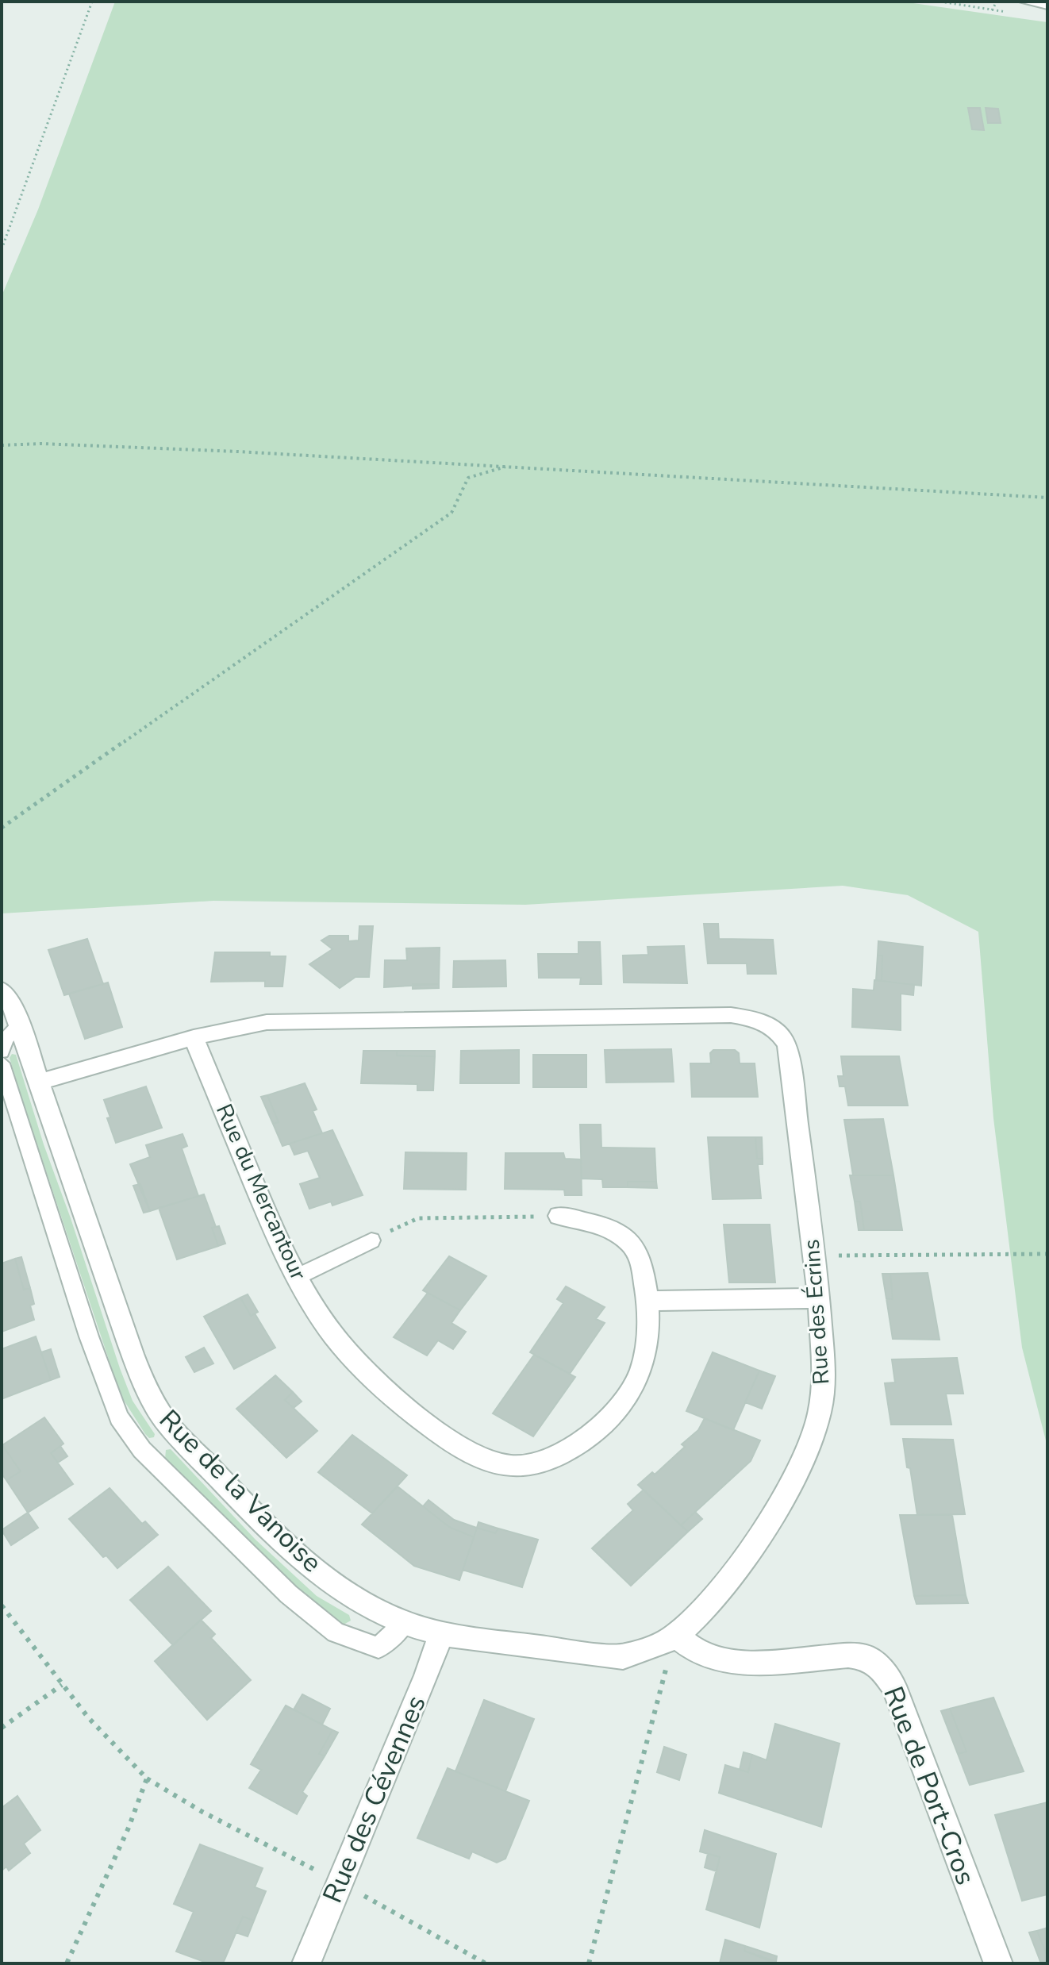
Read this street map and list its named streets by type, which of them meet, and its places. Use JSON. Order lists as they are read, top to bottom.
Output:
{
  "streets": {
    "street": [
      "Rue du Mercantour",
      "Rue des Écrins",
      "Rue de la Vanoise",
      "Rue de Port-Cros",
      "Rue des Cévennes"
    ]
  },
  "crossings": [
    ["Rue du Mercantour", "Rue des Écrins"],
    ["Rue des Écrins", "Rue de la Vanoise"],
    ["Rue des Écrins", "Rue de Port-Cros"],
    ["Rue de la Vanoise", "Rue de Port-Cros"],
    ["Rue de la Vanoise", "Rue des Cévennes"]
  ]
}
